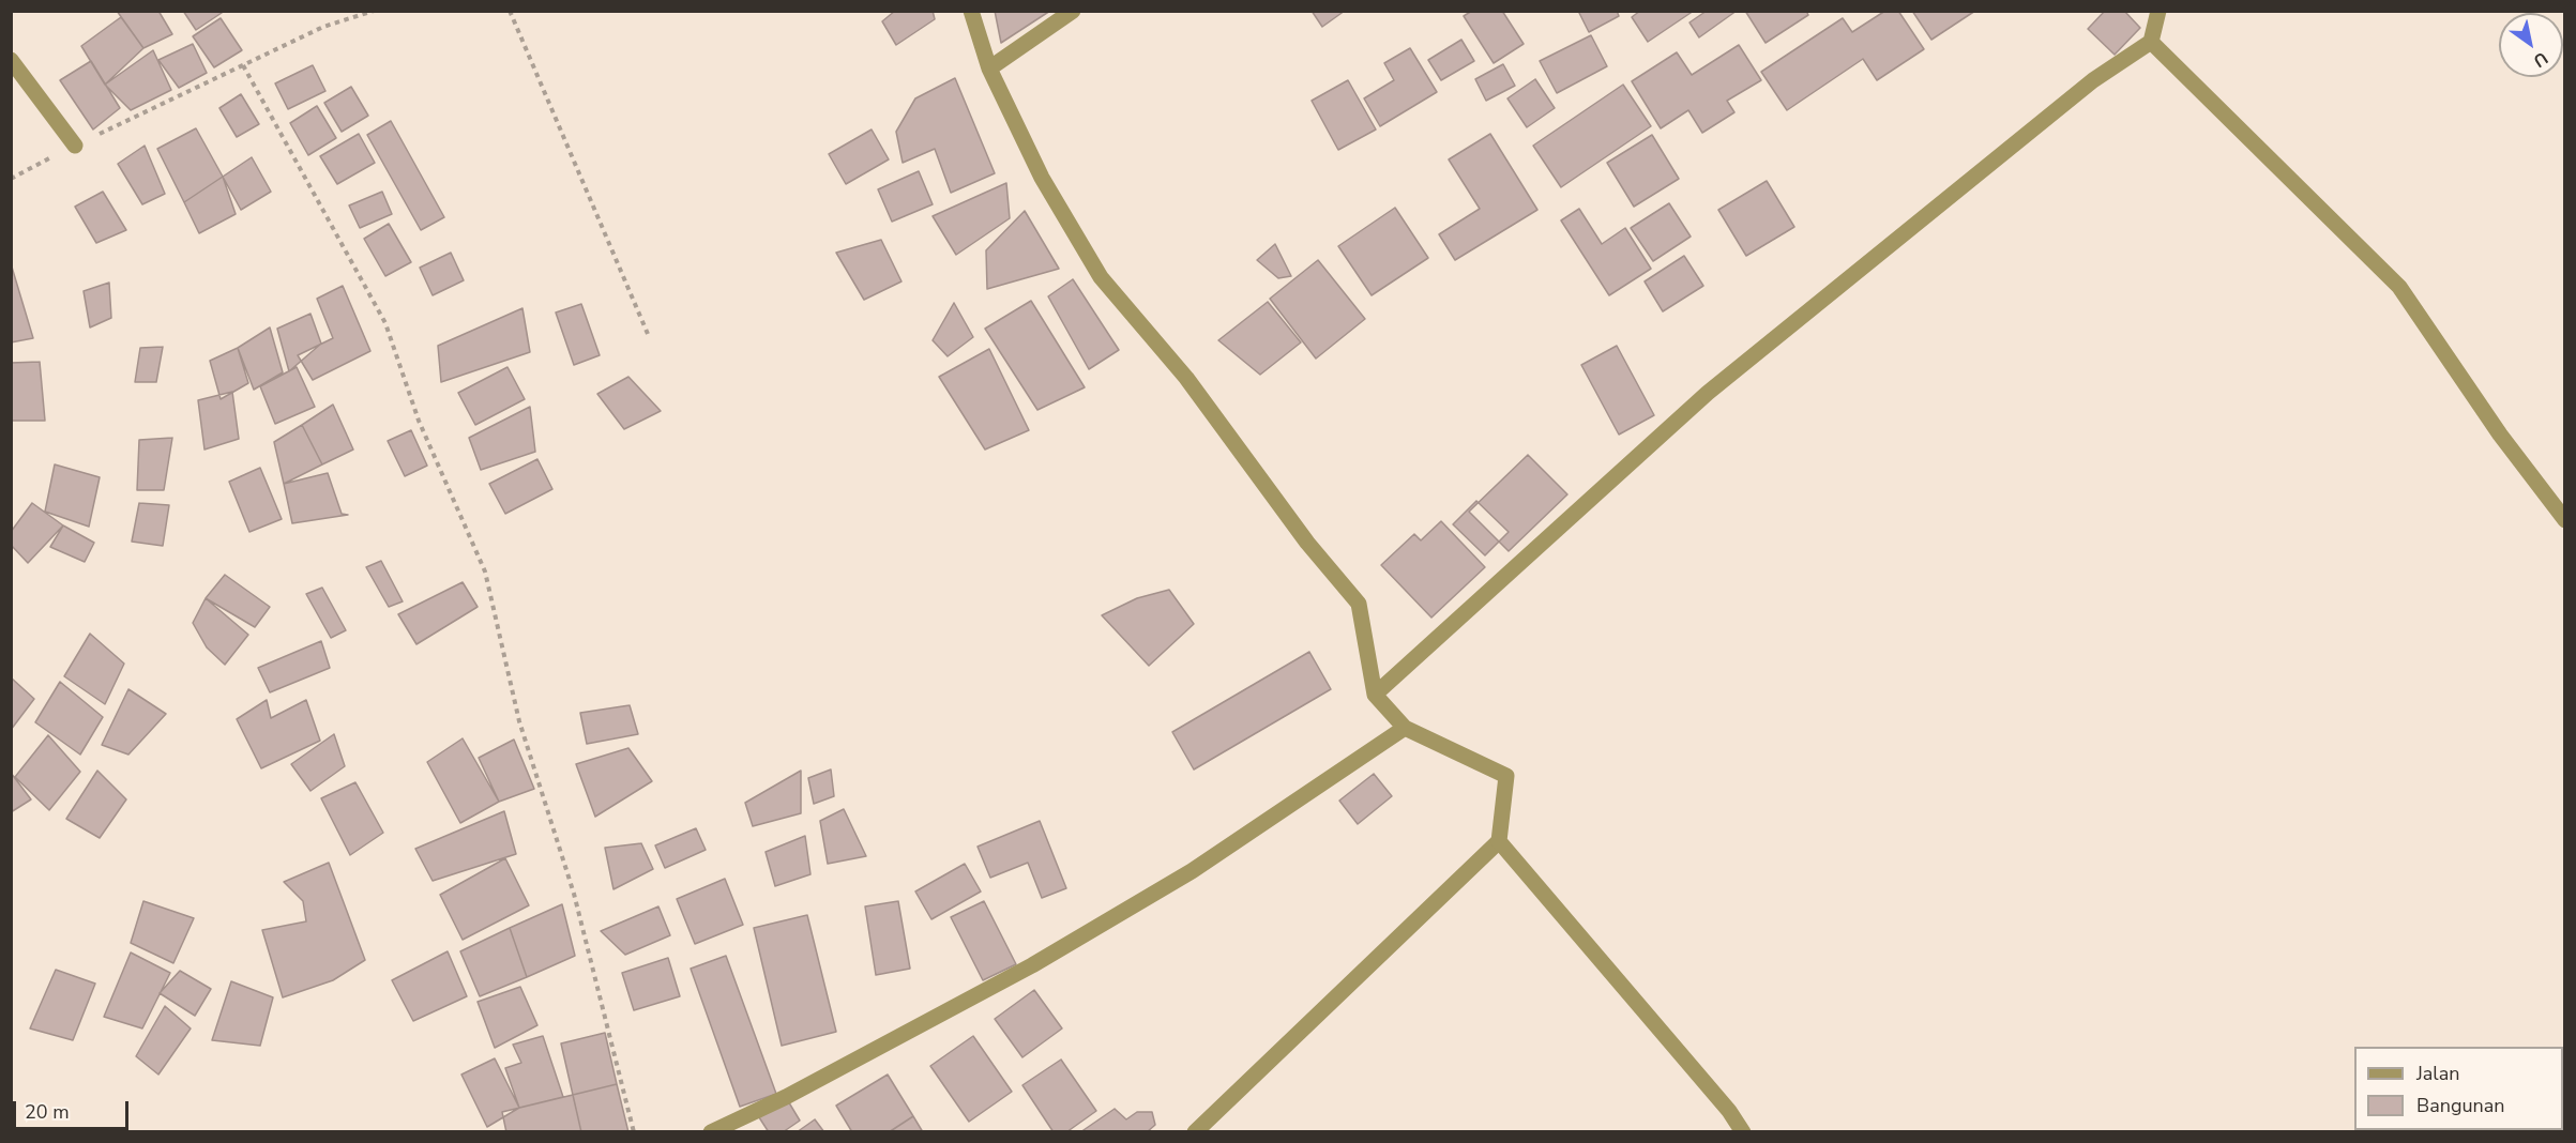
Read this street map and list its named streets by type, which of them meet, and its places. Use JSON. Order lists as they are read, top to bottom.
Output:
{
  "legend": ["Jalan", "Bangunan"],
  "scale_bar": "20 m",
  "north": "bottom right"
}
